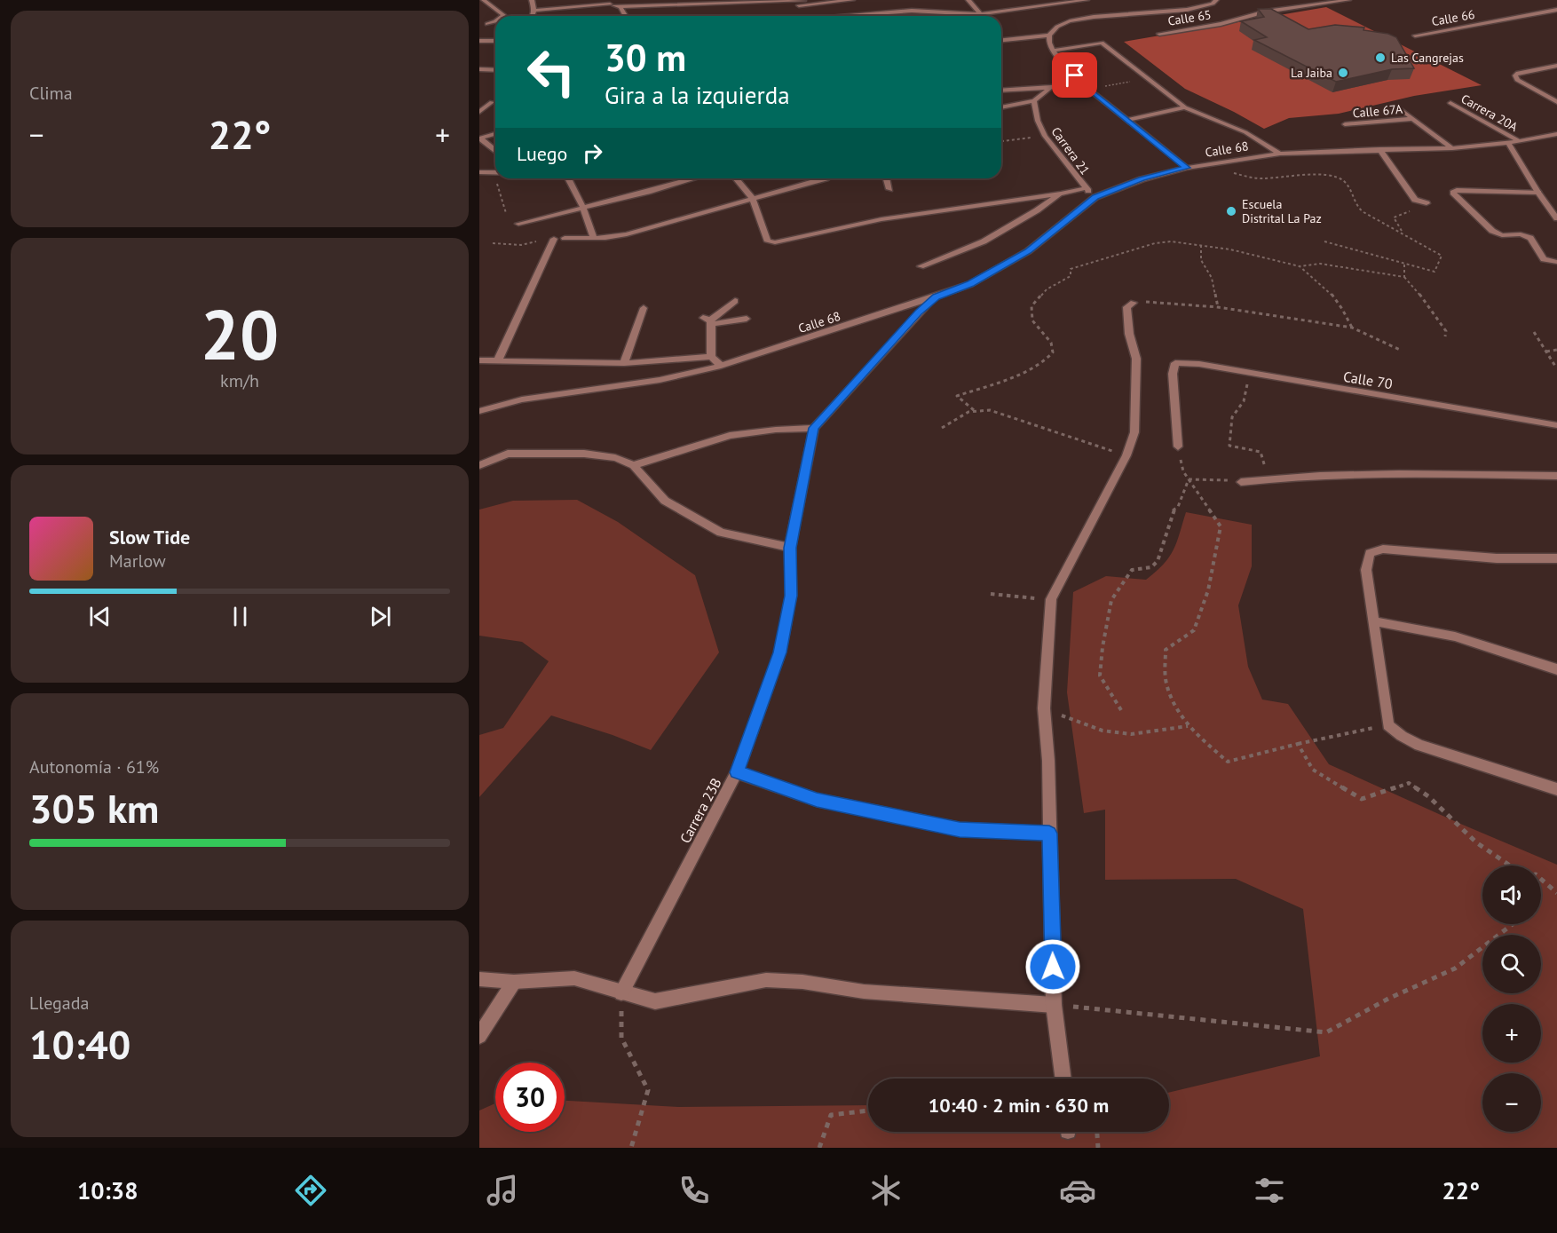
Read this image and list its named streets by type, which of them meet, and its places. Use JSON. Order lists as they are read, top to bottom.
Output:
{
  "streets": {
    "street": [
      "Calle 65",
      "Calle 66",
      "Calle 67A",
      "Carrera 20A",
      "Calle 68",
      "Carrera 21",
      "Calle 70",
      "Carrera 23B"
    ]
  },
  "crossings": [
    ["Carrera 20A", "Calle 68"],
    ["Calle 68", "Carrera 21"]
  ],
  "places": ["Las Cangrejas", "La Jaiba", "Escuela Distrital La Paz"],
  "page": {
    "tile": [
      "Clima",
      ["20", "km/h"],
      ["Autonomía · 61%", "305 km"],
      ["Llegada", "10:40"]
    ],
    "turn": ["30 m", "Gira a la izquierda"],
    "heat": ["−", "22°", "+"],
    "then": "Luego",
    "song": ["Slow Tide", "Marlow"],
    "map_buttons": ["+", "−"],
    "limit": "30",
    "trip": "10:40 · 2 min · 630 m",
    "tabs": ["10:38", "22°"]
  }
}
